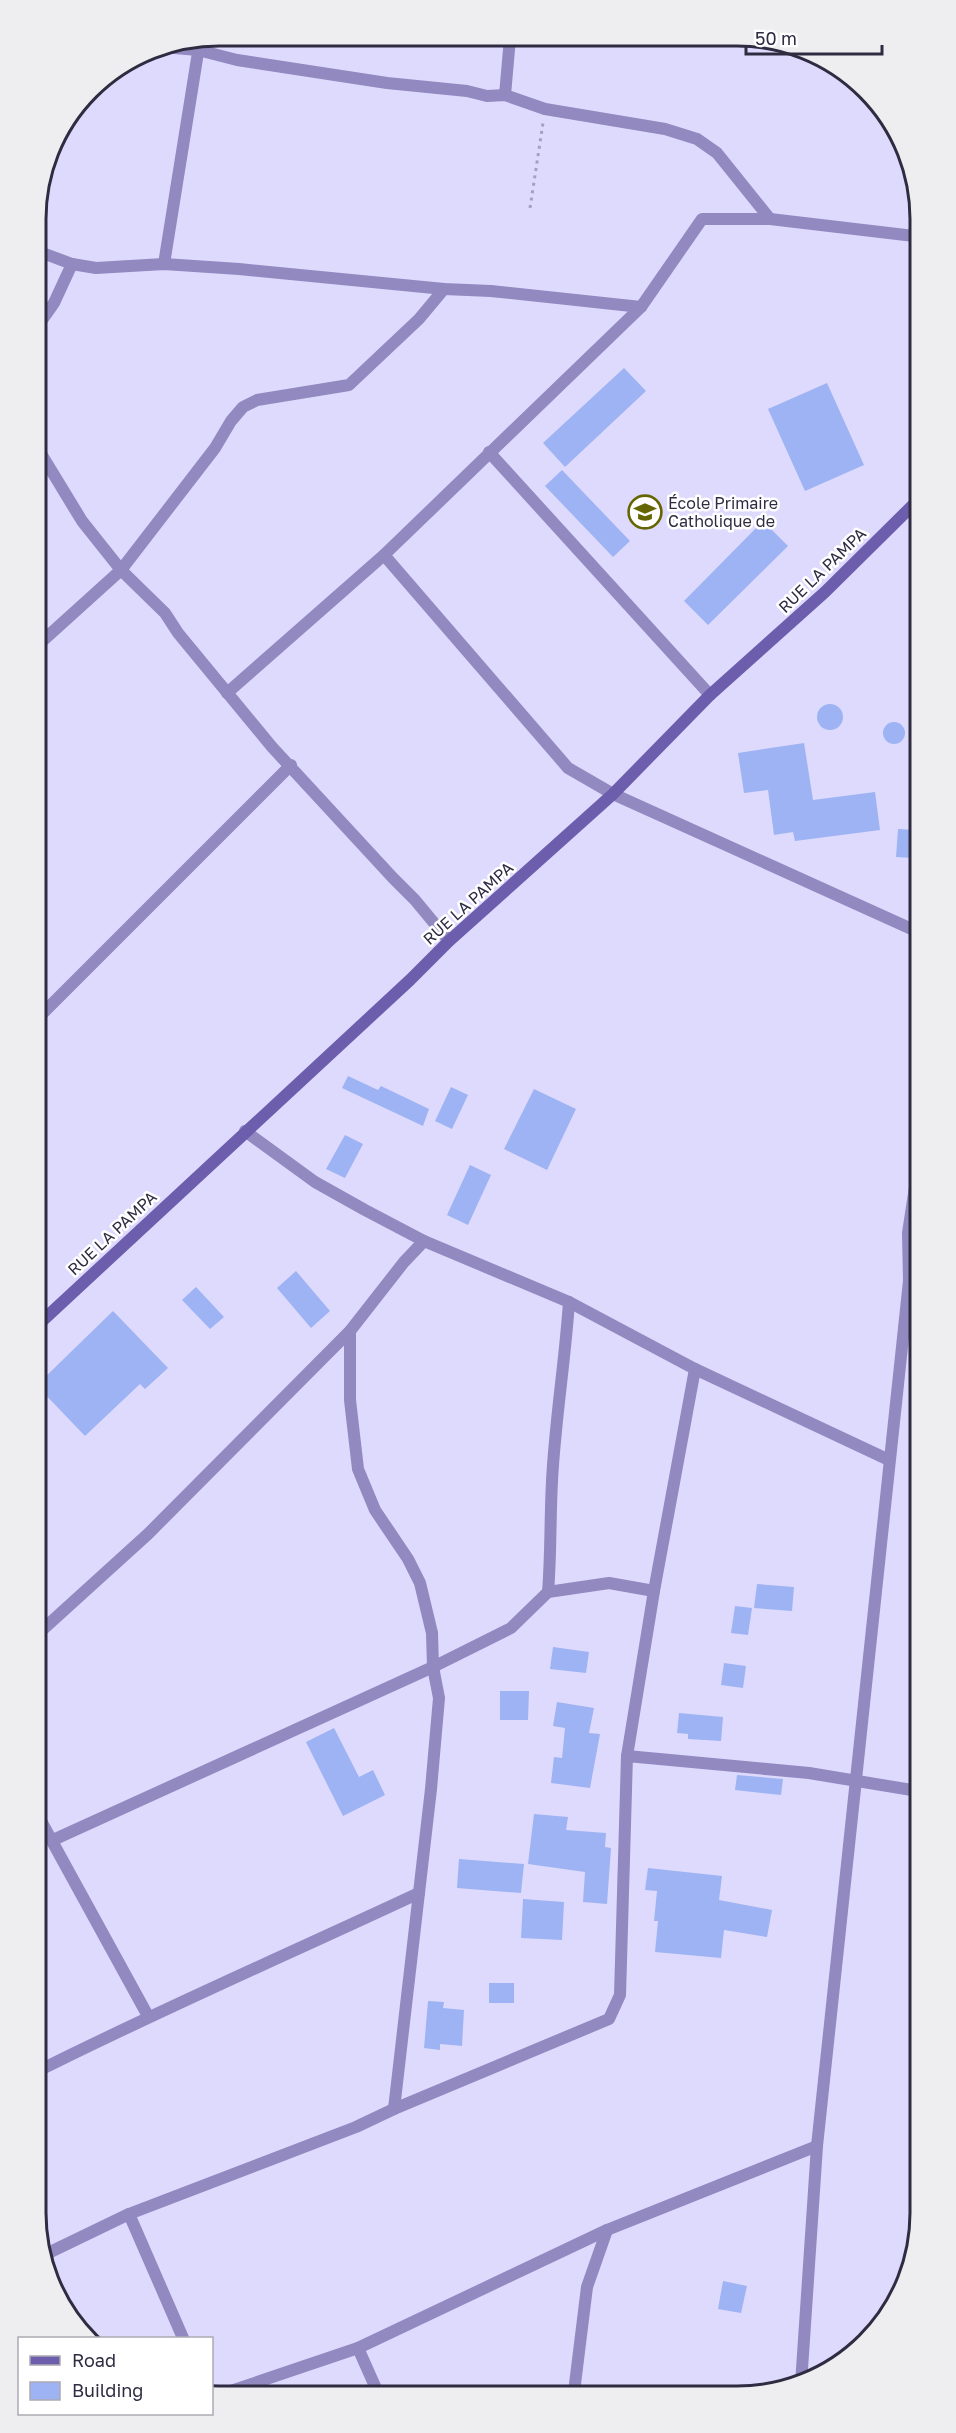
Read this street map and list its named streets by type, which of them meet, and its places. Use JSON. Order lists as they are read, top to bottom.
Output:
{
  "streets": {
    "street": ["RUE LA PAMPA"]
  },
  "places": {
    "school or university": ["École Primaire Catholique de"]
  },
  "legend": ["Road", "Building"],
  "scale_bar": "50 m"
}
